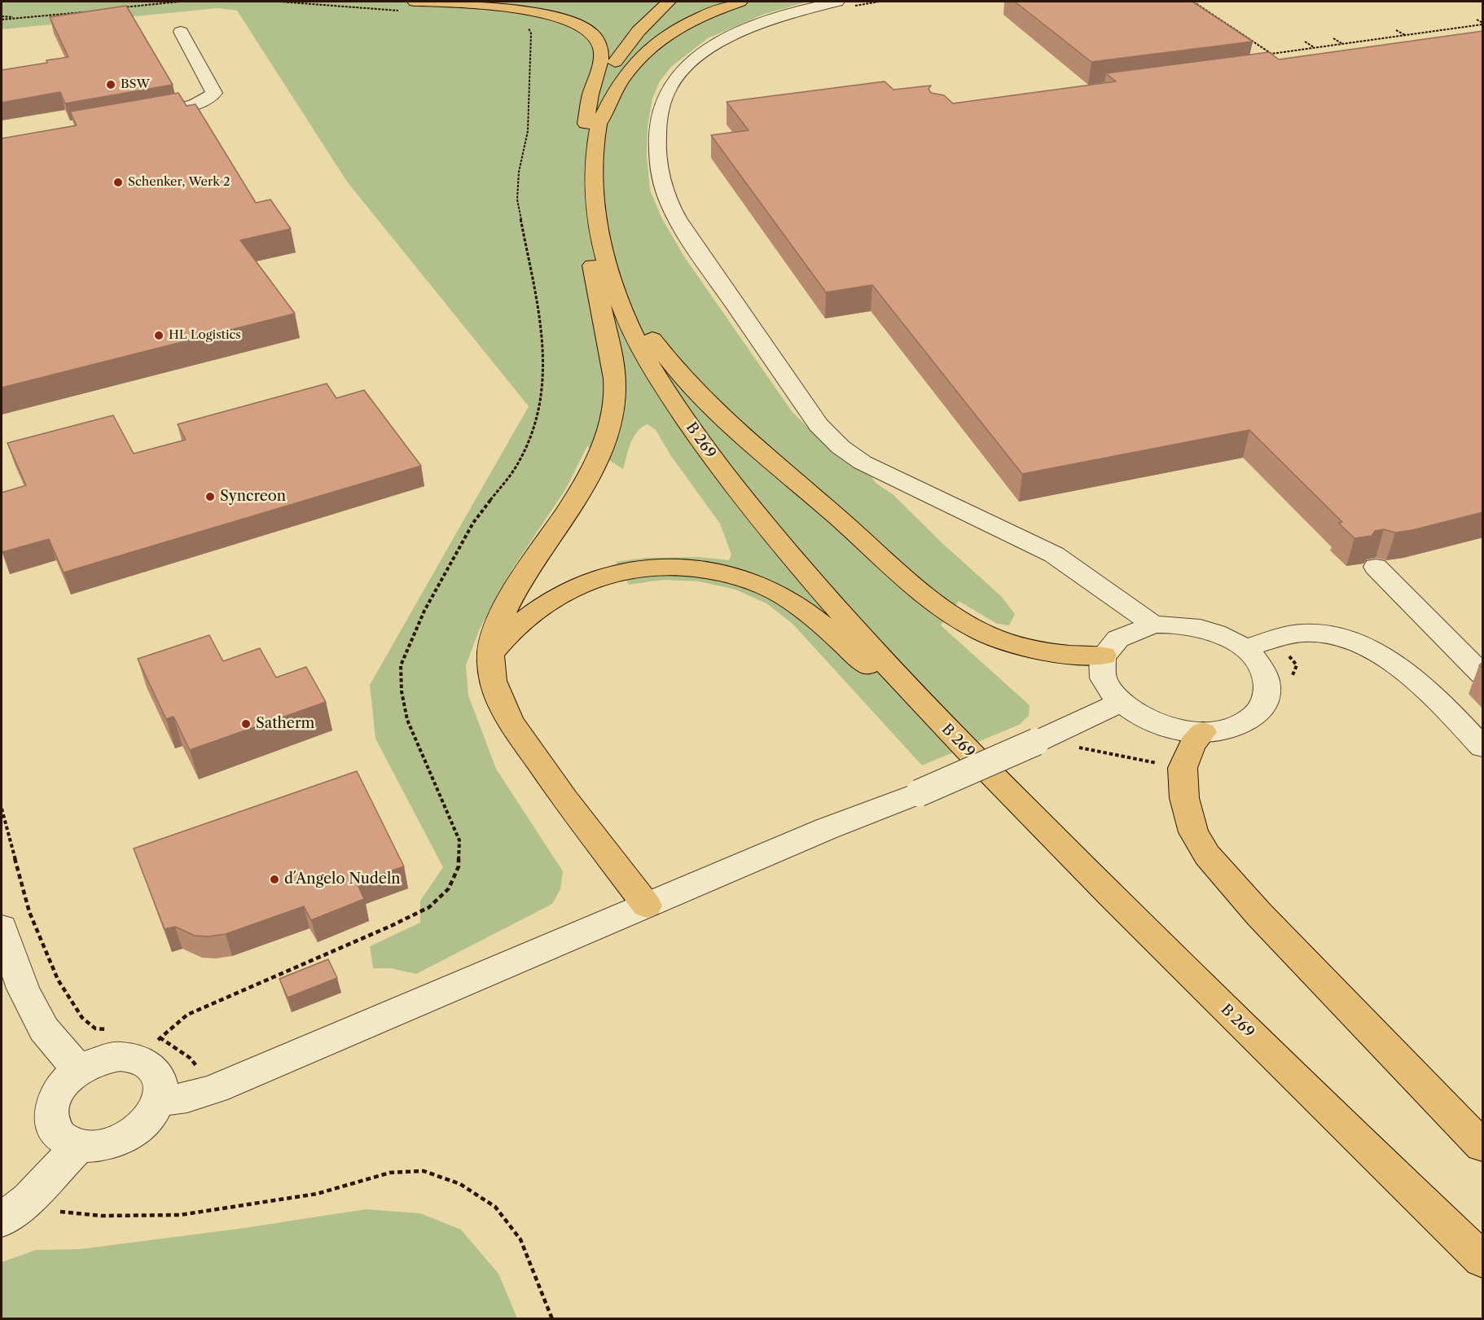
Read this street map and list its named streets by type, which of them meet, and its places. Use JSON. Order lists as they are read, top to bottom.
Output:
{
  "streets": {
    "main road": ["B 269"]
  },
  "places": [
    "BSW",
    "Schenker, Werk 2",
    "HL Logistics",
    "Syncreon",
    "Satherm",
    "d´Angelo Nudeln"
  ]
}
